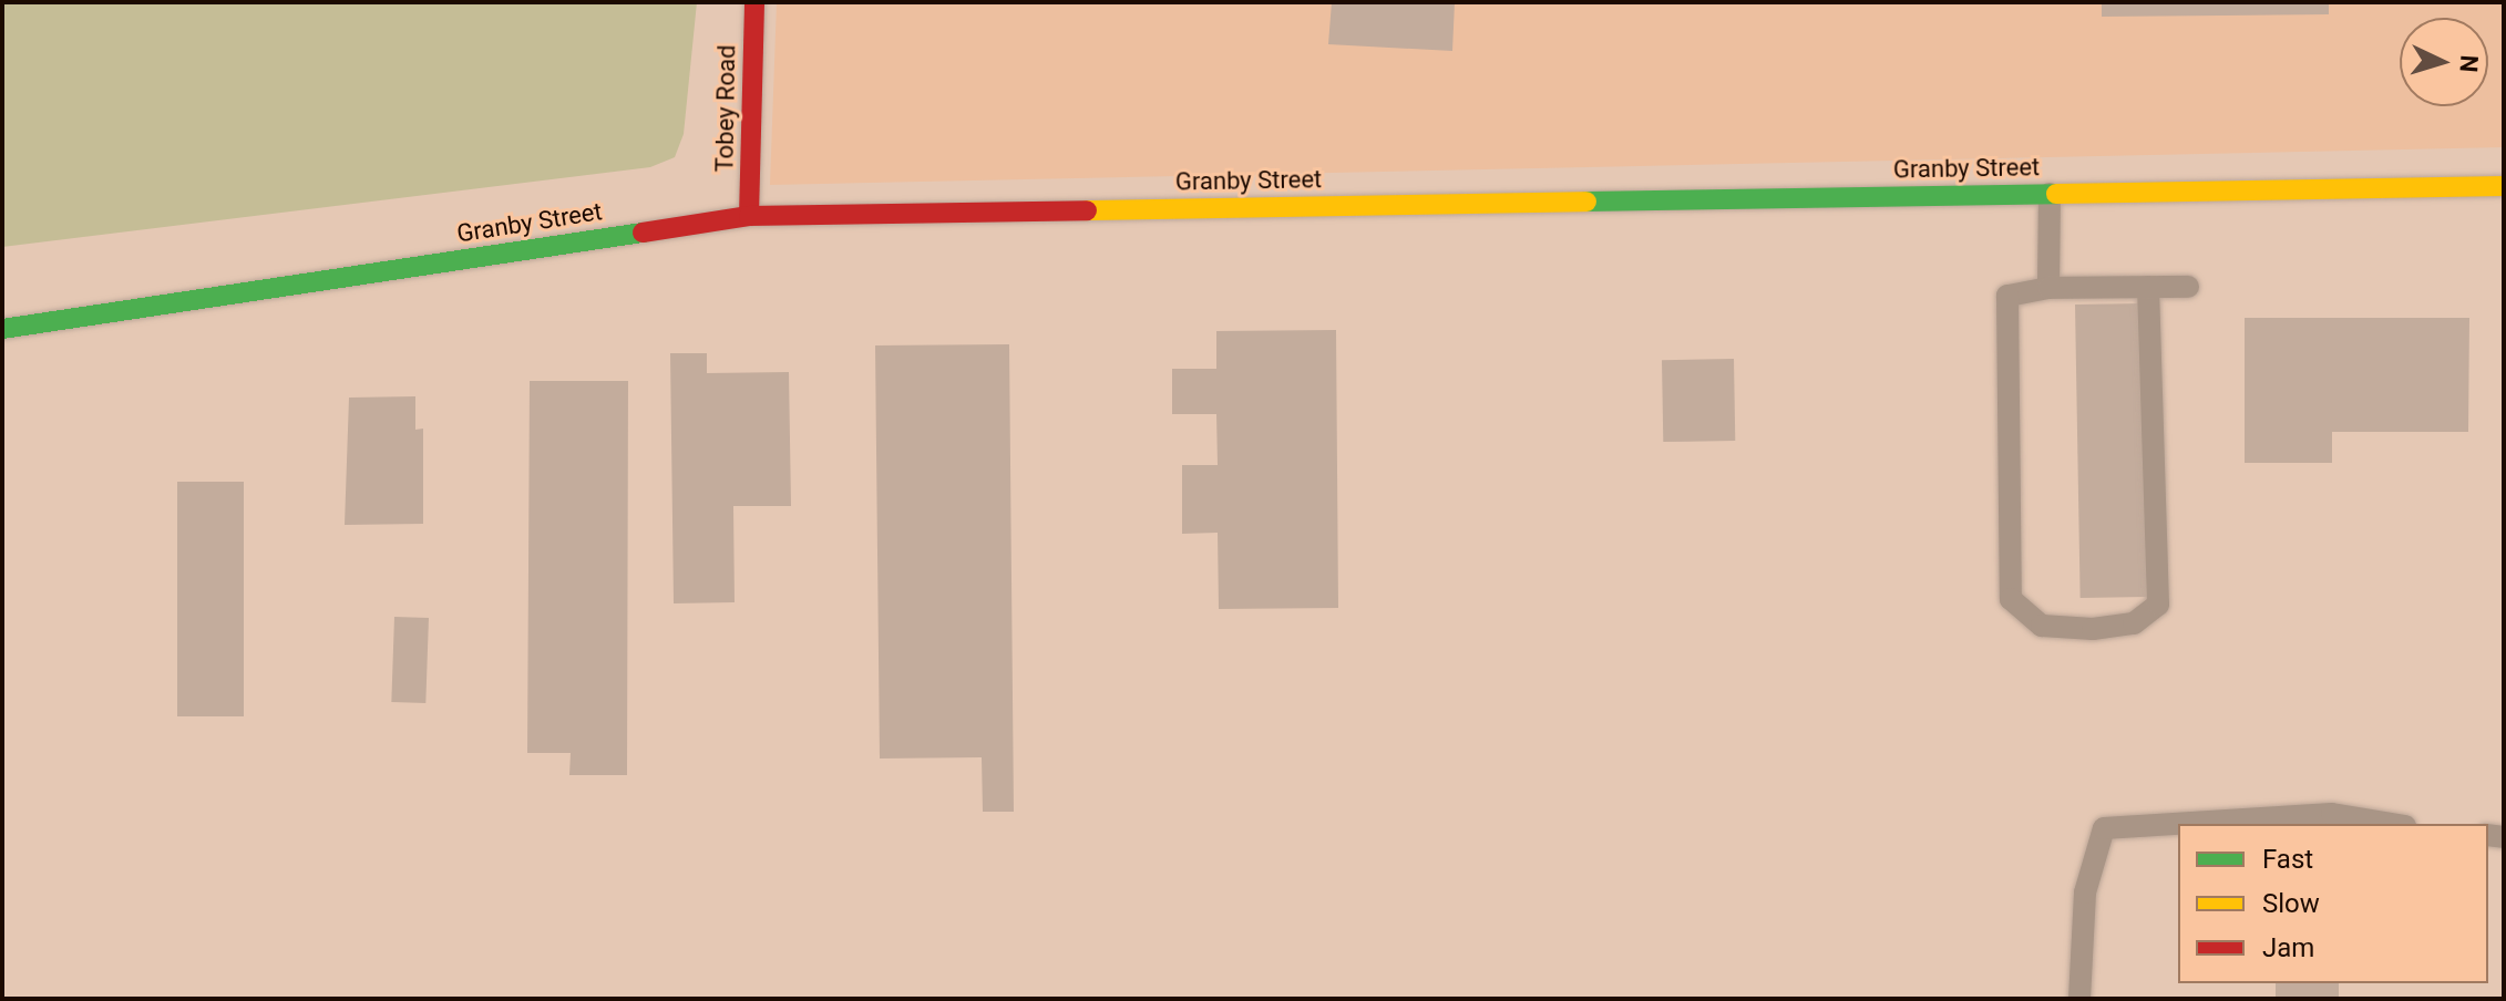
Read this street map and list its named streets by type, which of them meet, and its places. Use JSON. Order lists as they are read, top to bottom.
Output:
{
  "streets": {
    "main road": ["Tobey Road", "Granby Street"]
  },
  "crossings": [
    ["Tobey Road", "Granby Street"]
  ],
  "legend": ["Fast", "Slow", "Jam"],
  "north": "right"
}
